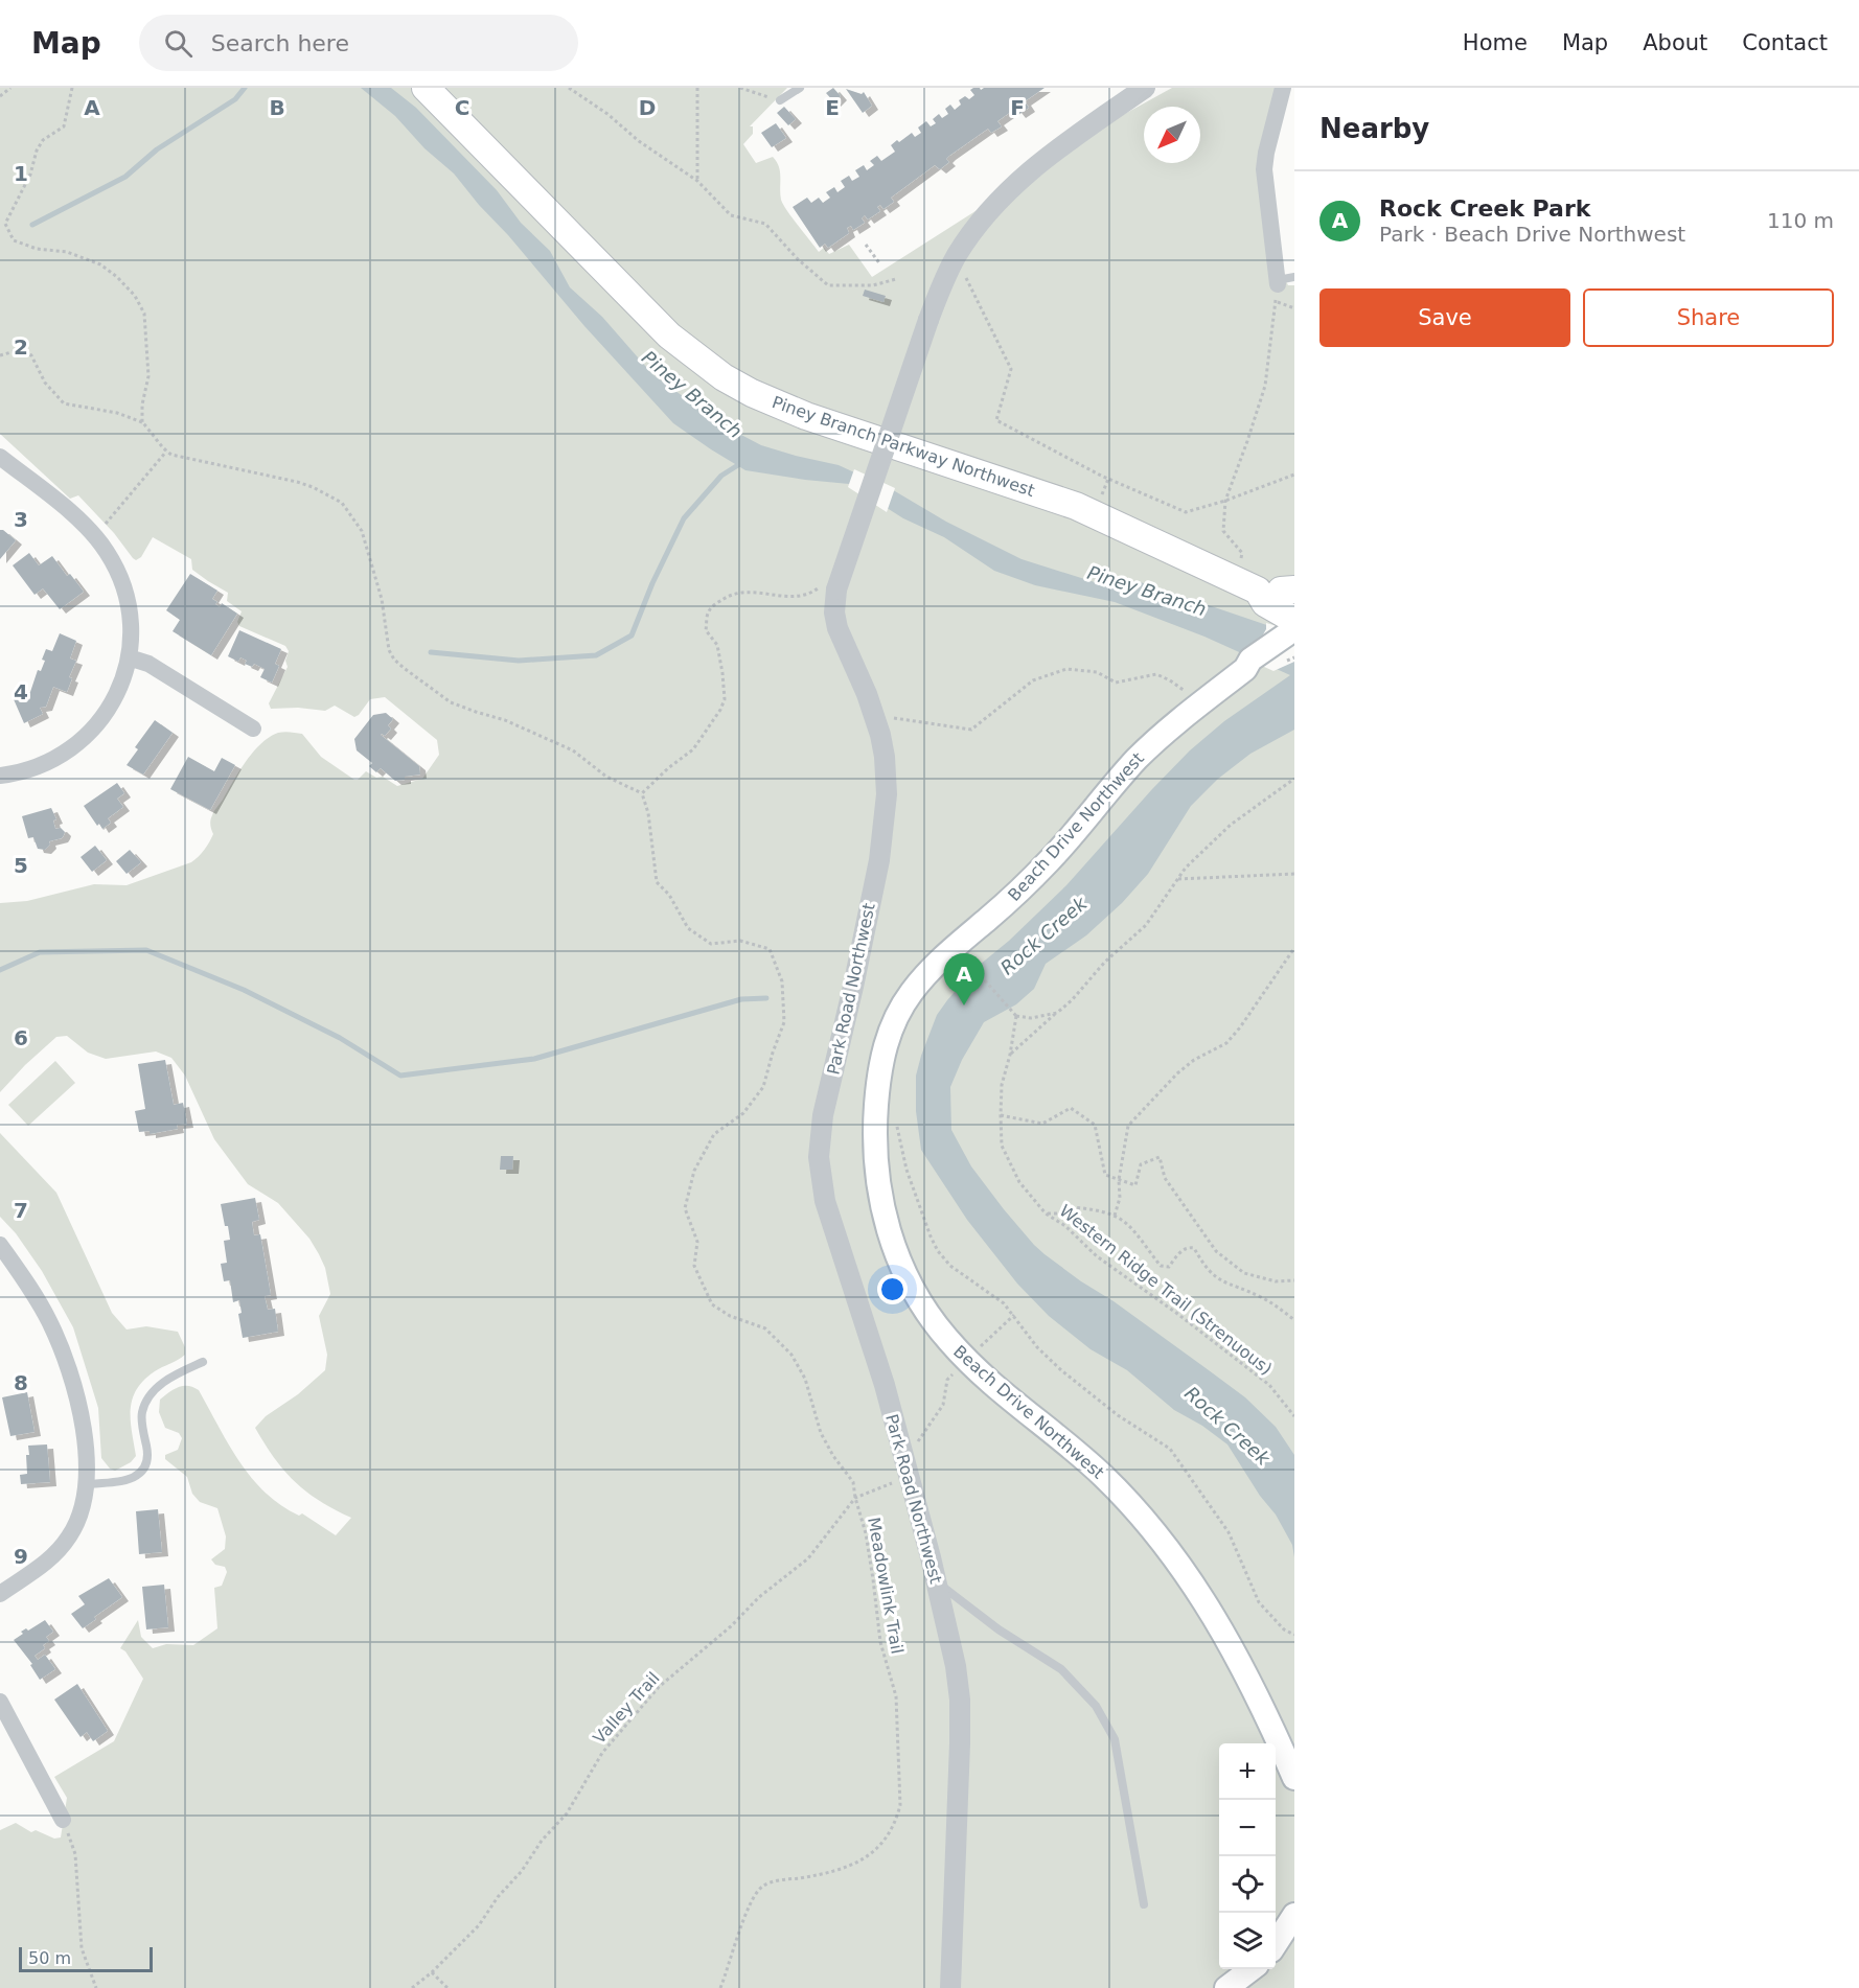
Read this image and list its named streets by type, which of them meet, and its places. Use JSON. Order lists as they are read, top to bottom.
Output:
{
  "streets": {
    "main road": ["Piney Branch Parkway Northwest", "Beach Drive Northwest"],
    "street": ["Park Road Northwest"],
    "path": ["Western Ridge Trail (Strenuous)", "Meadowlink Trail", "Valley Trail"]
  },
  "crossings": [
    ["Piney Branch Parkway Northwest", "Beach Drive Northwest"],
    ["Meadowlink Trail", "Valley Trail"]
  ],
  "water": ["Piney Branch", "Rock Creek"],
  "scale_bar": "50 m",
  "north": "bottom left",
  "page": {
    "header": "Map",
    "search": "Search here",
    "nav": [
      "Home",
      "Map",
      "About",
      "Contact"
    ],
    "heading": "Nearby",
    "list": [
      {
        "mark": "A",
        "name": "Rock Creek Park",
        "note": "Park · Beach Drive Northwest",
        "value": "110 m"
      }
    ],
    "buttons": ["Save", "Share"],
    "pins": "A",
    "map_buttons": ["+", "−"],
    "scale": "50 m"
  },
  "grid": {
    "columns": [
      "A",
      "B",
      "C",
      "D",
      "E",
      "F"
    ],
    "rows": [
      "1",
      "2",
      "3",
      "4",
      "5",
      "6",
      "7",
      "8",
      "9"
    ]
  }
}
